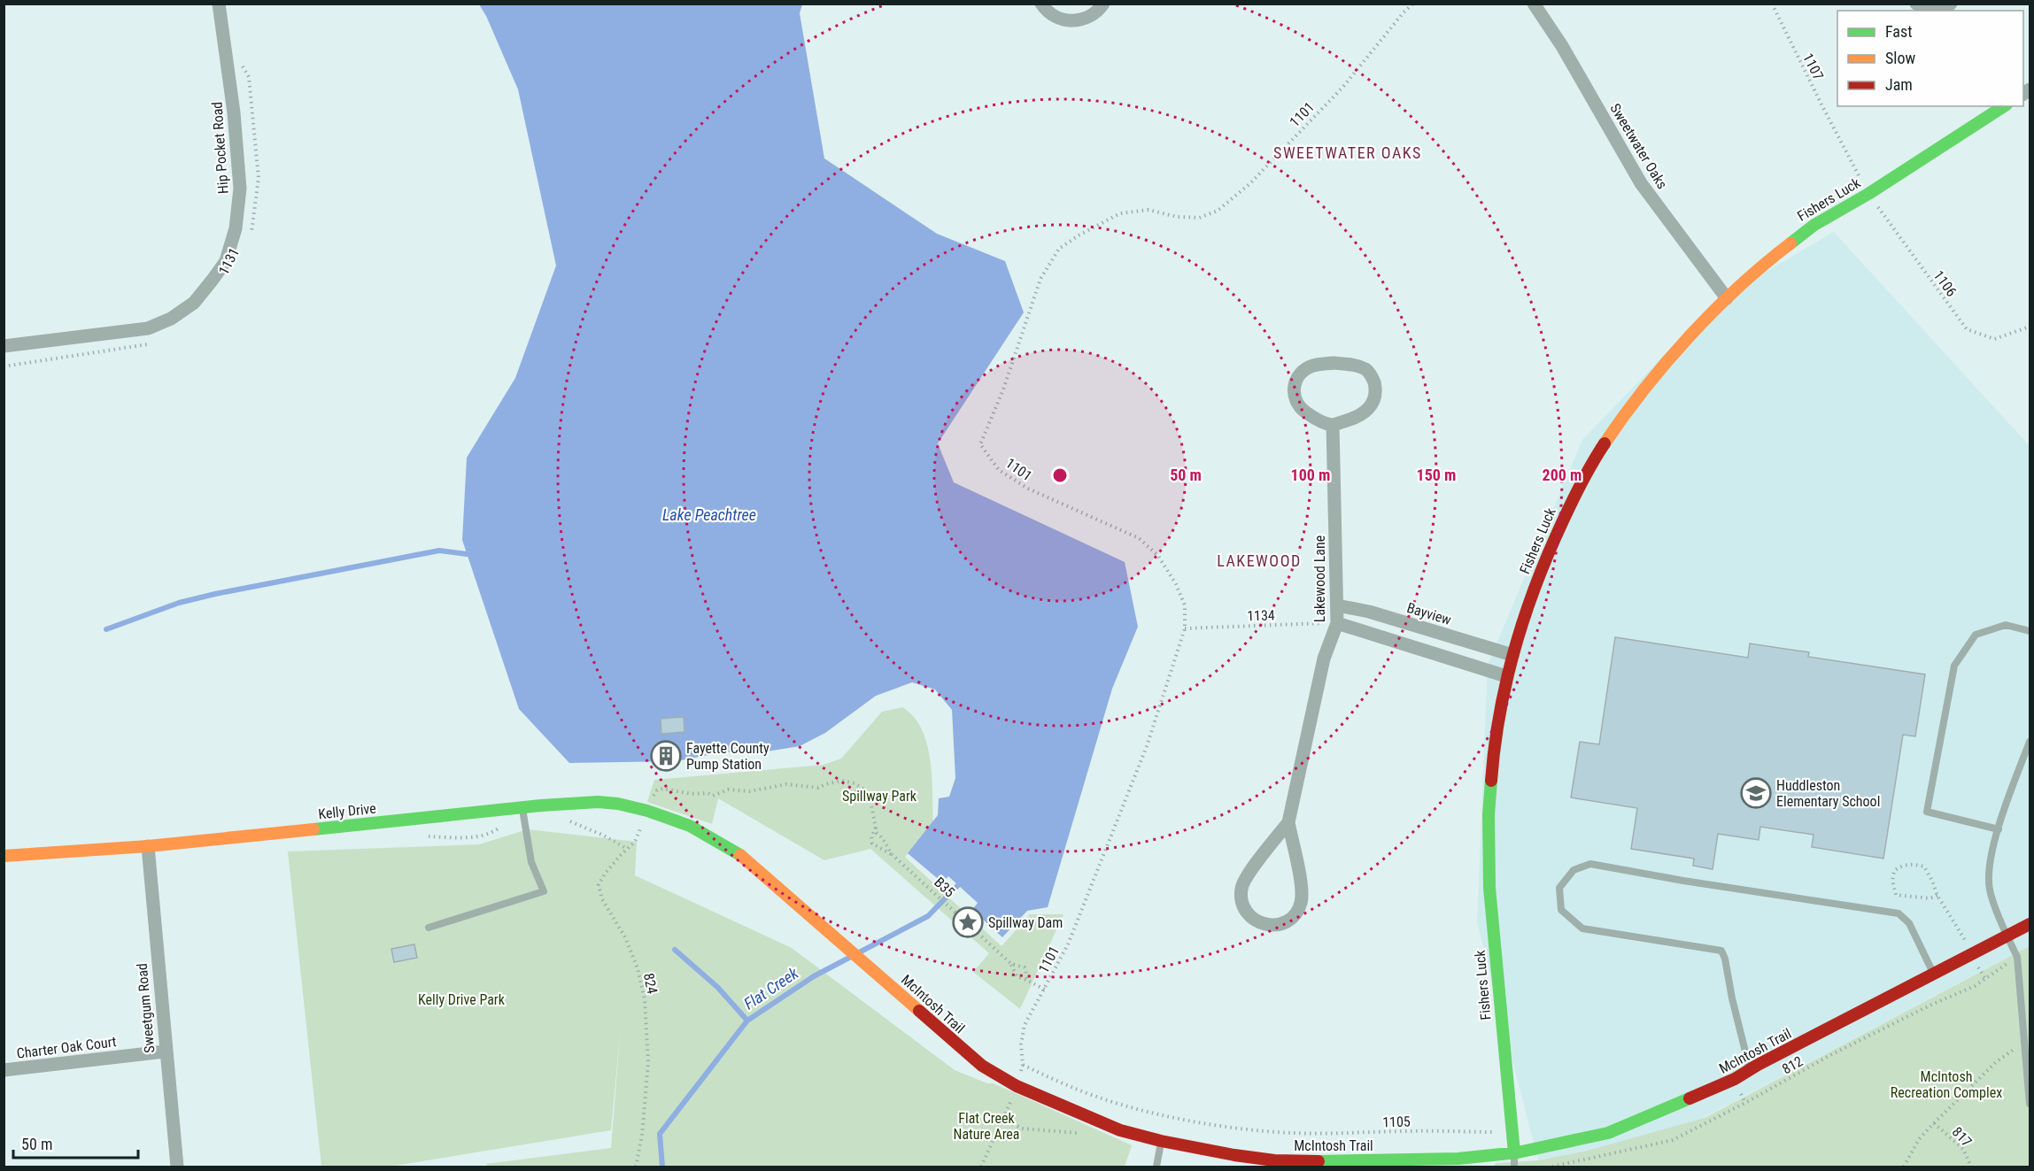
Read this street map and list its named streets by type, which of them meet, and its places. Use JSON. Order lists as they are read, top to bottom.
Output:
{
  "streets": {
    "street": [
      "Sweetwater Oaks",
      "Hip Pocket Road",
      "Fishers Luck",
      "Lakewood Lane",
      "Bayview",
      "Kelly Drive",
      "McIntosh Trail",
      "Sweetgum Road",
      "Charter Oak Court"
    ],
    "path": [
      "1107",
      "1101",
      "1131",
      "1106",
      "1134",
      "B35",
      "824",
      "812",
      "1105",
      "817"
    ]
  },
  "crossings": [
    ["1107", "Fishers Luck"],
    ["1107", "1106"],
    ["1101", "1134"],
    ["1101", "1105"],
    ["Sweetwater Oaks", "Fishers Luck"],
    ["Fishers Luck", "1106"],
    ["Fishers Luck", "Bayview"],
    ["Fishers Luck", "McIntosh Trail"],
    ["Fishers Luck", "1105"],
    ["Lakewood Lane", "Bayview"],
    ["Lakewood Lane", "1134"],
    ["Kelly Drive", "McIntosh Trail"],
    ["Kelly Drive", "Sweetgum Road"],
    ["Sweetgum Road", "Charter Oak Court"]
  ],
  "districts": ["SWEETWATER OAKS", "LAKEWOOD"],
  "water": ["Lake Peachtree", "Flat Creek"],
  "parks": [
    "Spillway Park",
    "Kelly Drive Park",
    "McIntosh Recreation Complex",
    "Flat Creek Nature Area"
  ],
  "places": {
    "building": ["Fayette County Pump Station"],
    "school or university": ["Huddleston Elementary School"],
    "place": ["Spillway Dam"]
  },
  "legend": ["Fast", "Slow", "Jam"],
  "scale_bar": "50 m",
  "rings": [
    "50 m",
    "100 m",
    "150 m",
    "200 m"
  ]
}
